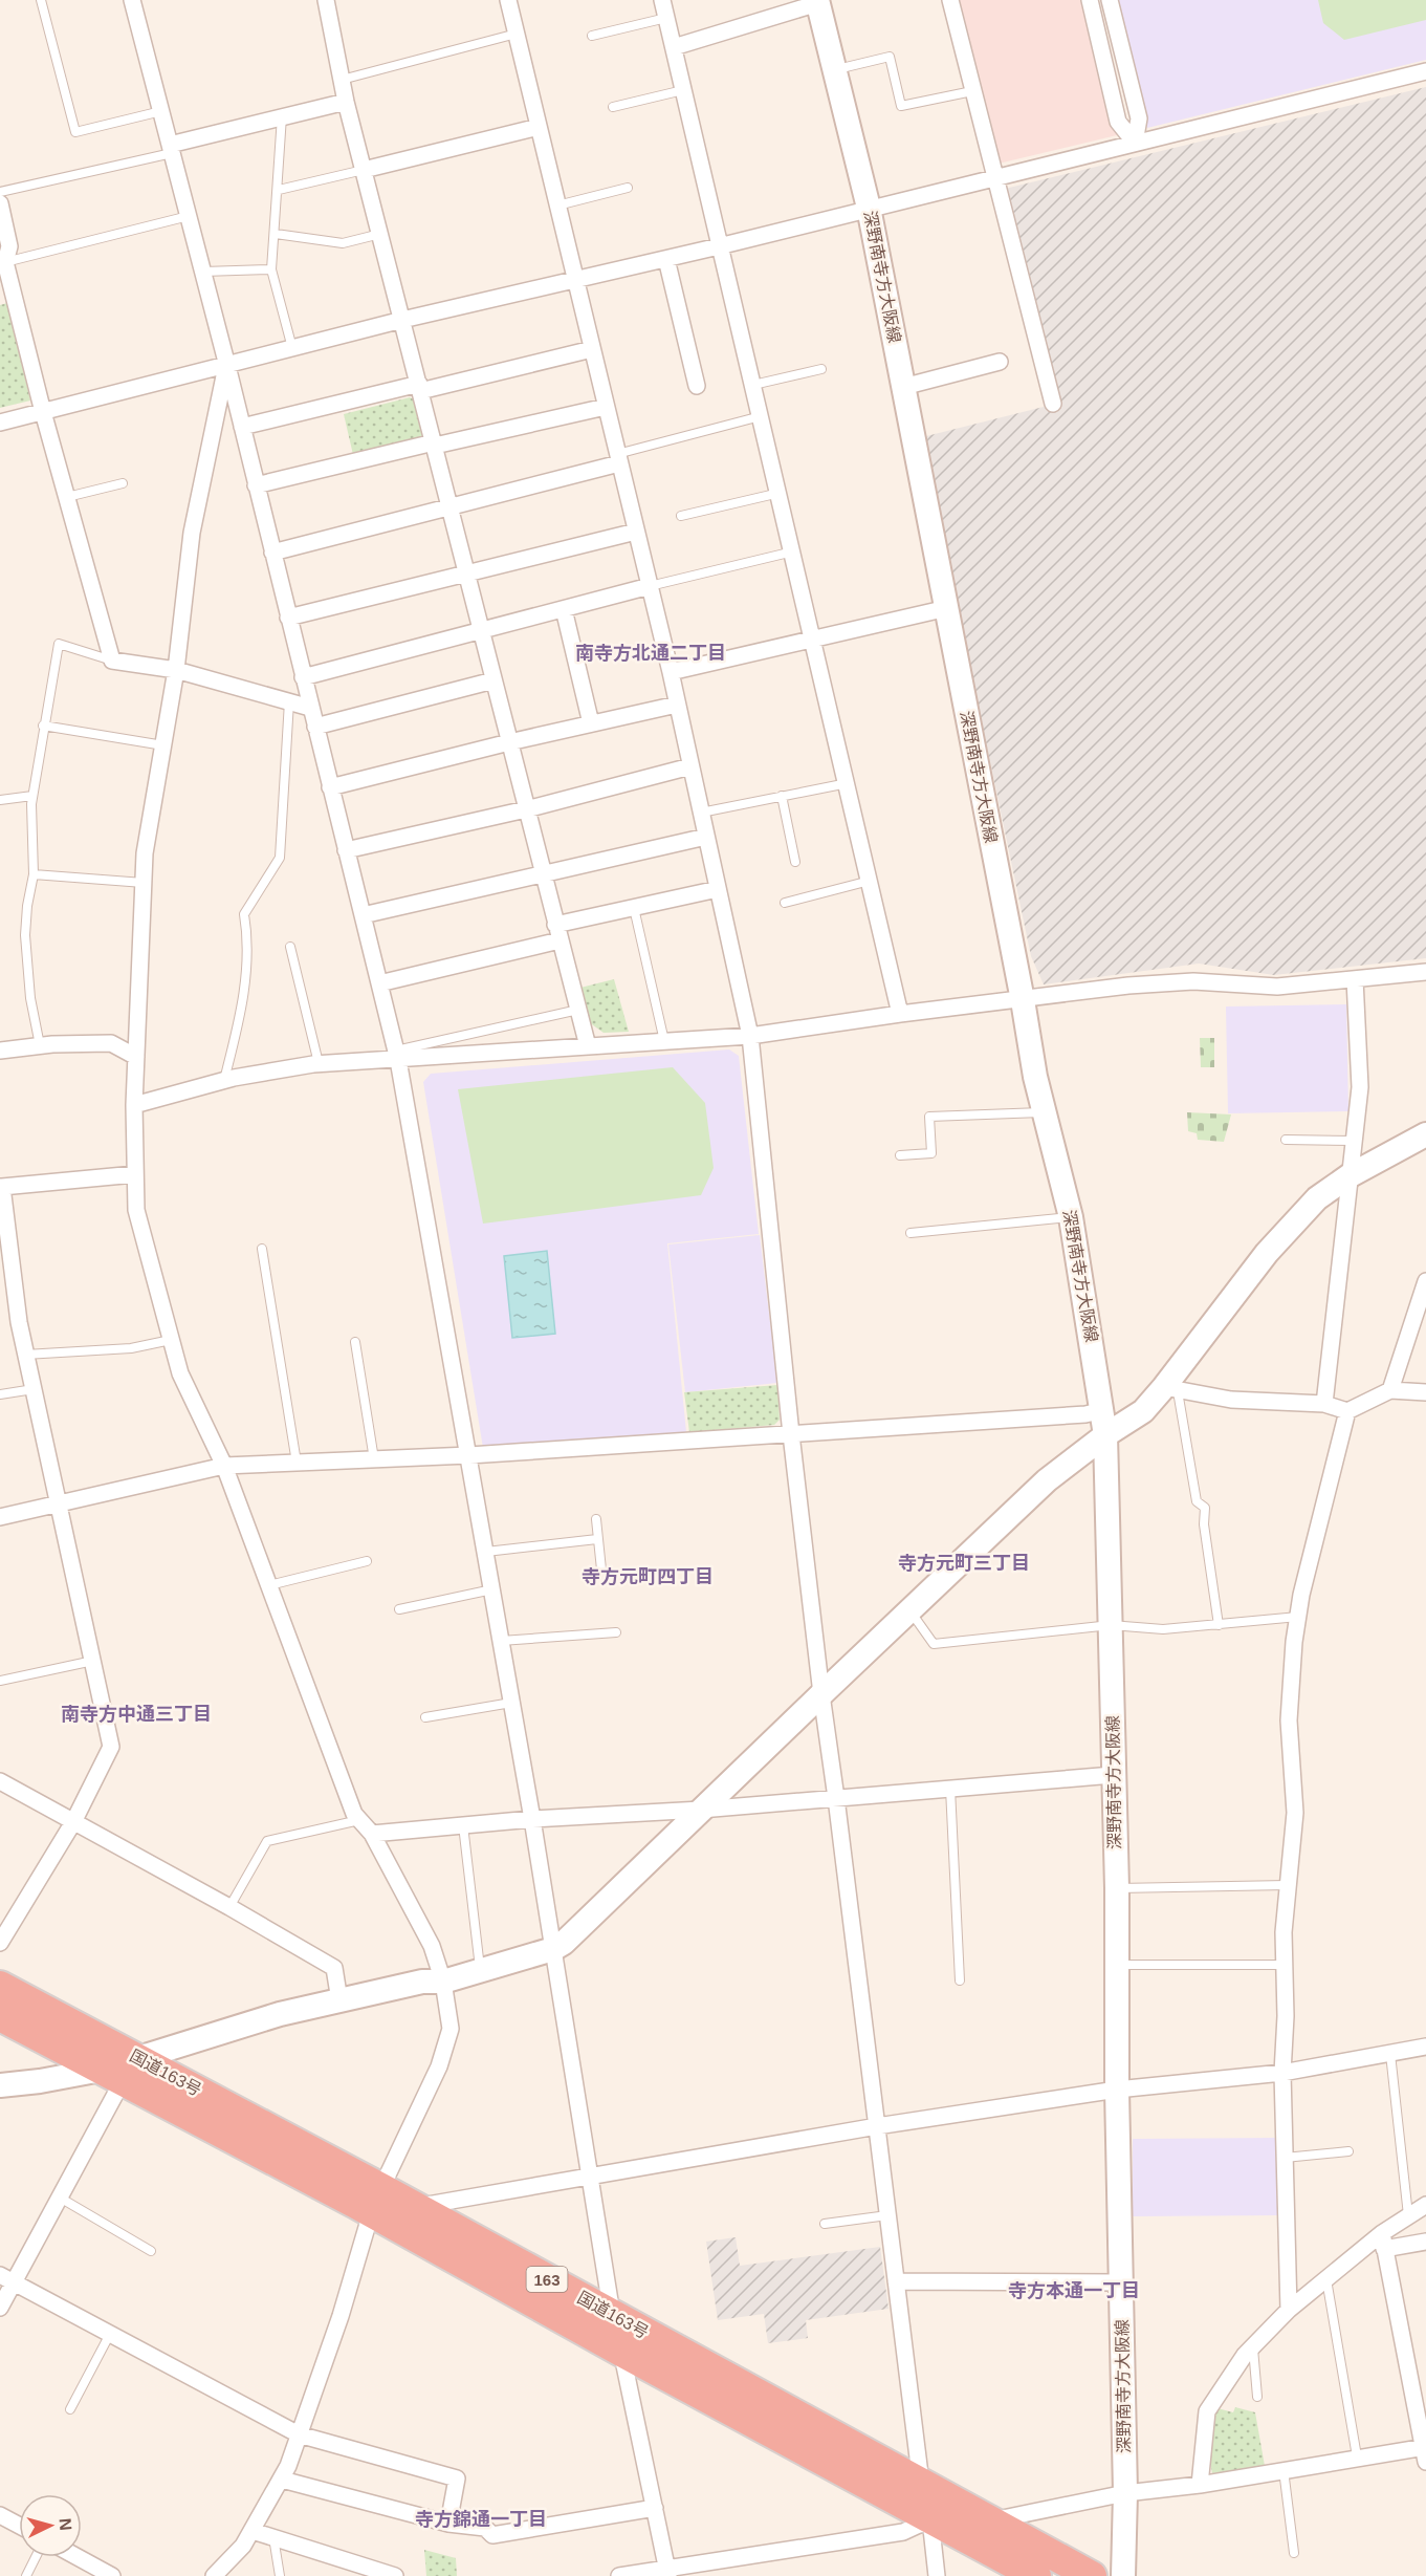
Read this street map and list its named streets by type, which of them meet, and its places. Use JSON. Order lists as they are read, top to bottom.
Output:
{
  "streets": {
    "highway": ["国道163号", "163"],
    "main road": ["深野南寺方大阪線"]
  },
  "districts": [
    "南寺方北通二丁目",
    "寺方元町三丁目",
    "寺方元町四丁目",
    "南寺方中通三丁目",
    "寺方本通一丁目",
    "寺方錦通一丁目"
  ],
  "north": "right"
}
